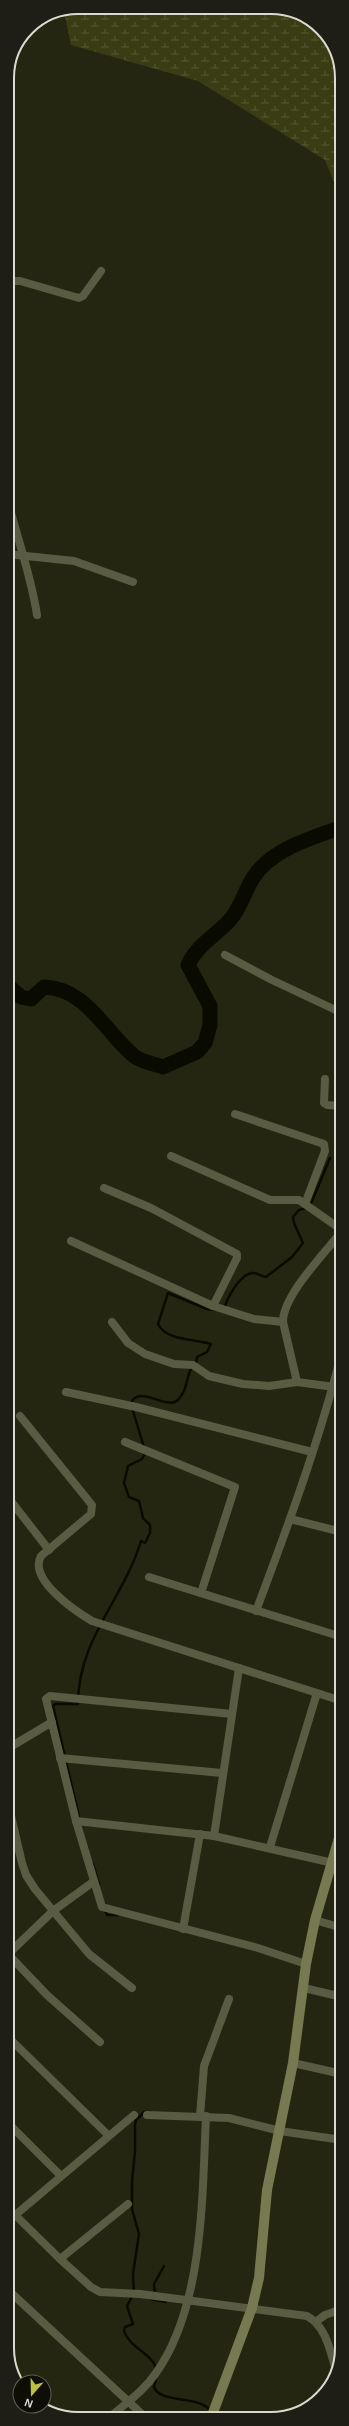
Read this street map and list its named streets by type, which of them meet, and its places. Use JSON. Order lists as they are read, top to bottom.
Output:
{
  "north": "bottom"
}
